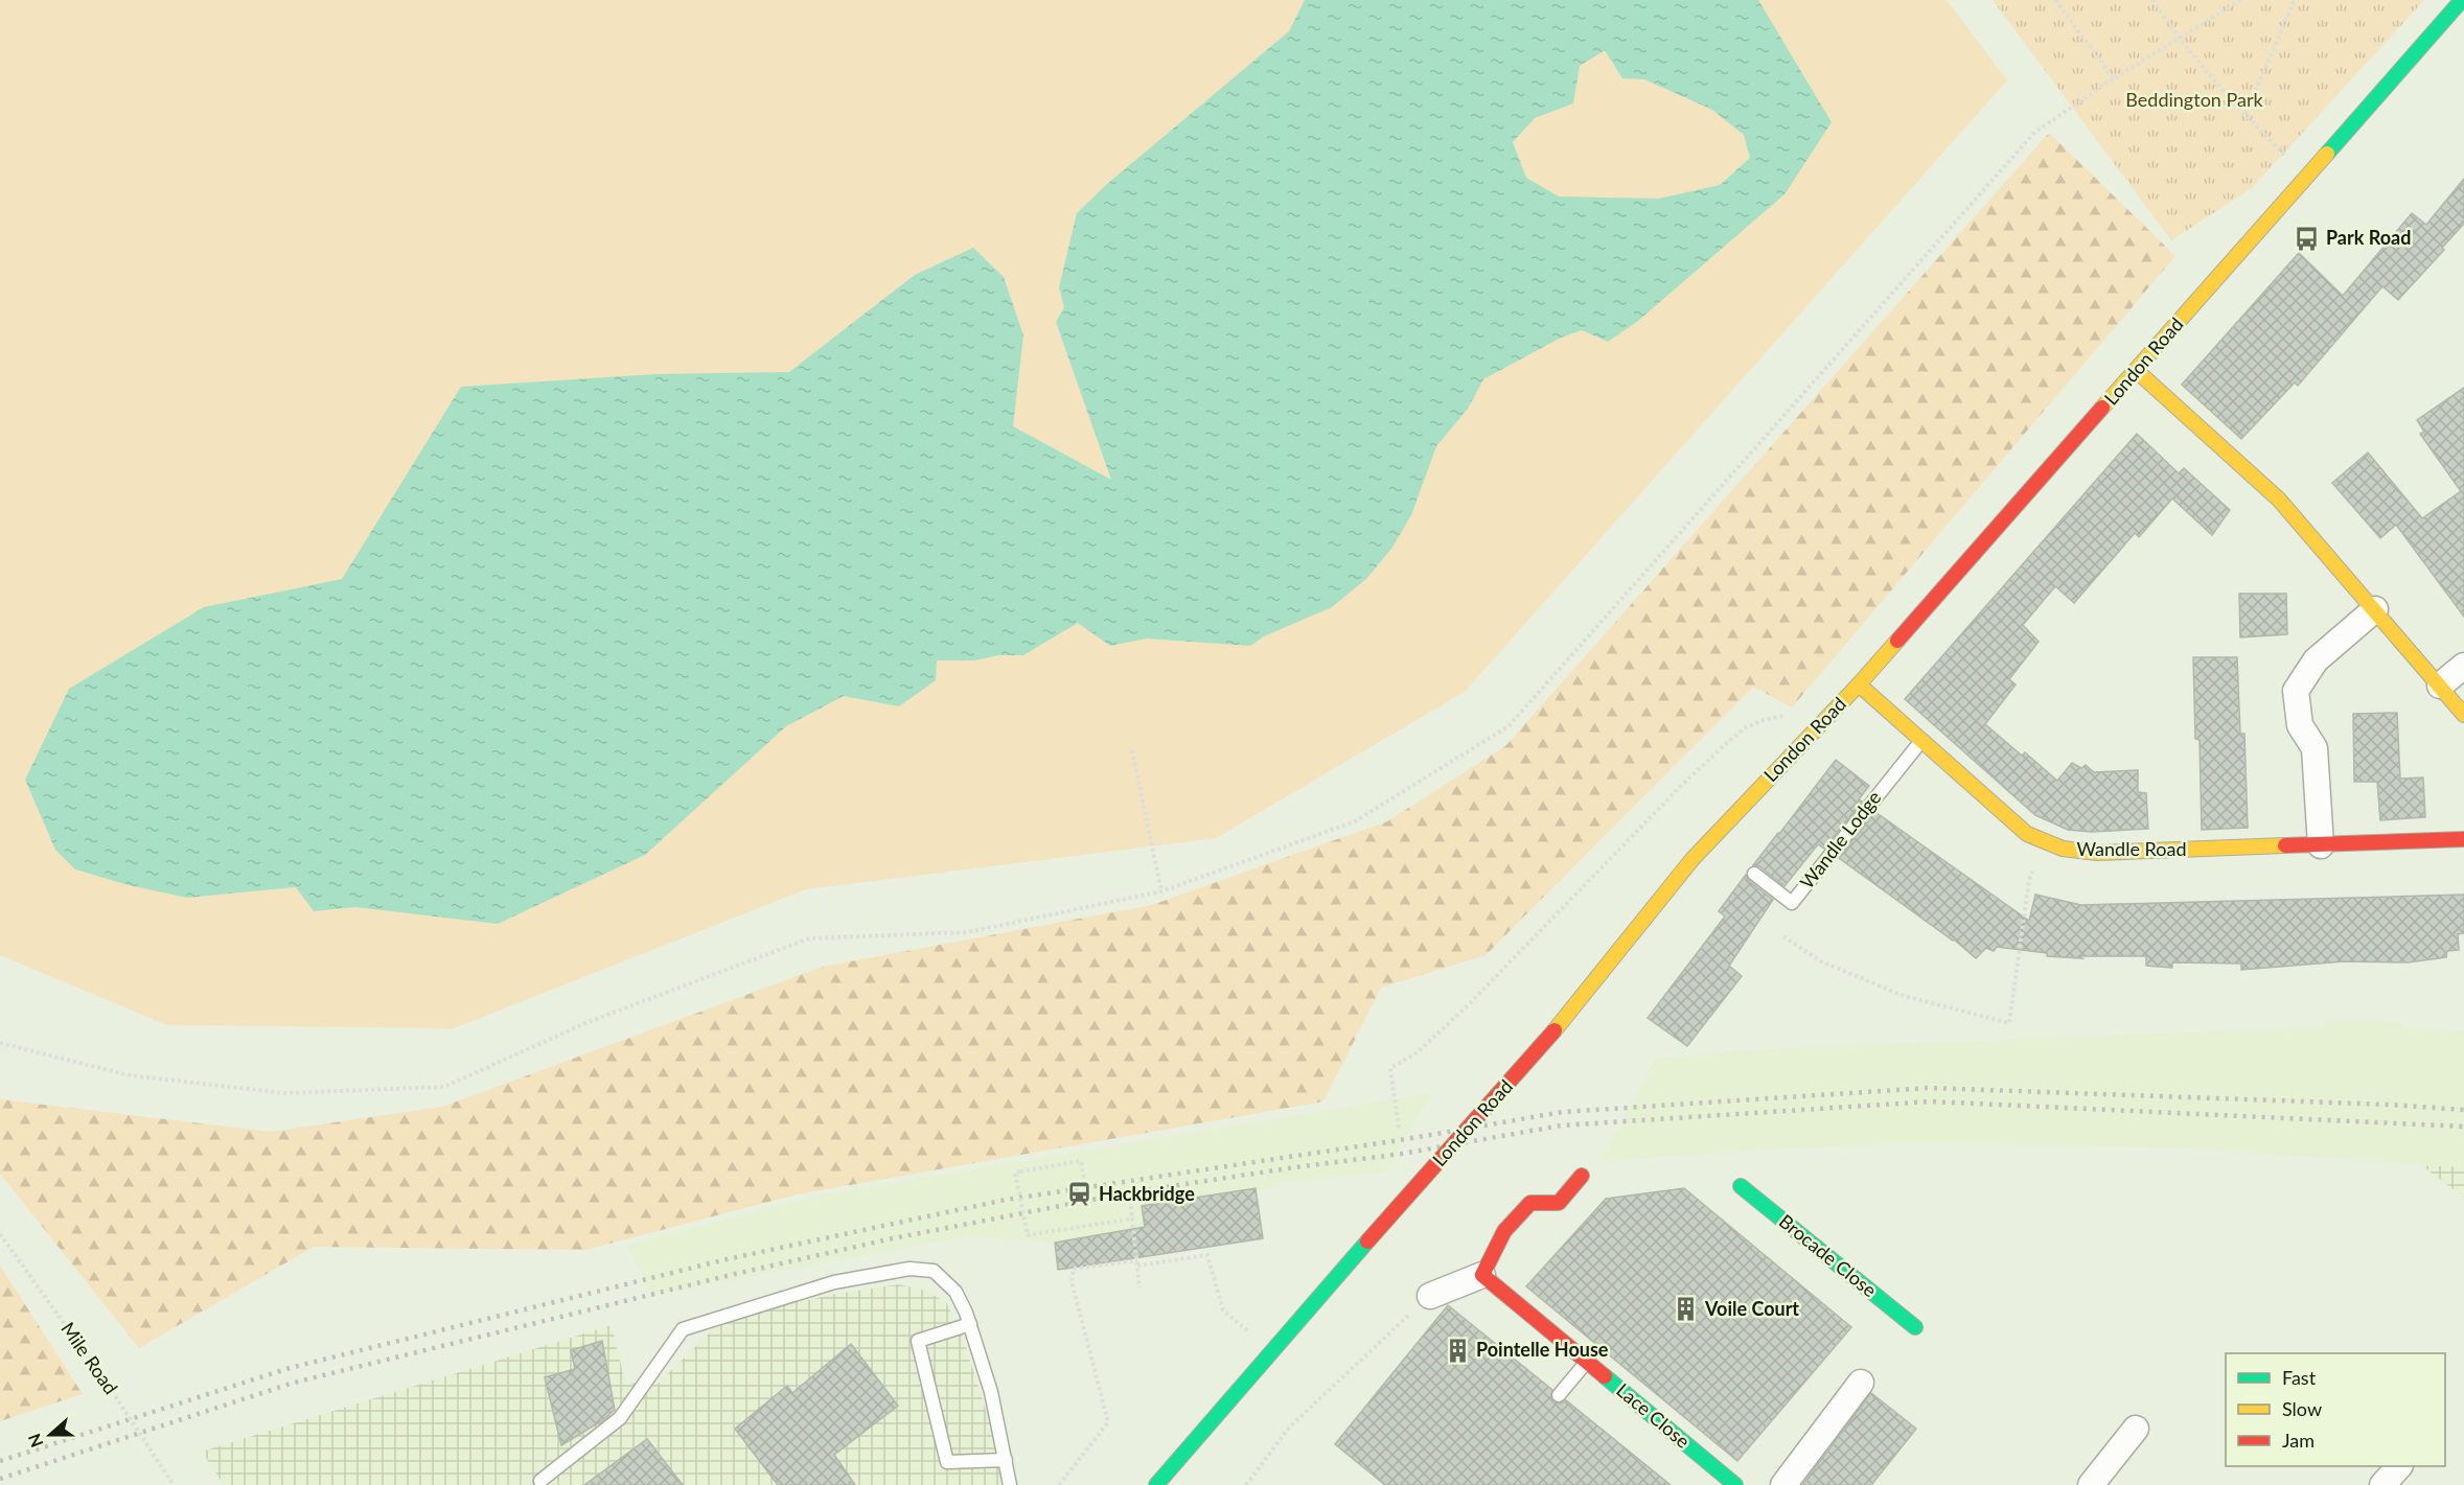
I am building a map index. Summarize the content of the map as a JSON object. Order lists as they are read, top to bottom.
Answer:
{
  "streets": {
    "main road": [
      "London Road",
      "Wandle Road",
      "Brocade Close",
      "Lace Close"
    ],
    "lane": ["Wandle Lodge"],
    "path": ["Mile Road"]
  },
  "crossings": [
    ["London Road", "Wandle Road"],
    ["Wandle Lodge", "Wandle Road"]
  ],
  "parks": ["Beddington Park"],
  "places": {
    "bus stop": ["Park Road"],
    "station": ["Hackbridge"],
    "building": ["Voile Court", "Pointelle House"]
  },
  "legend": ["Fast", "Slow", "Jam"],
  "north": "left"
}
